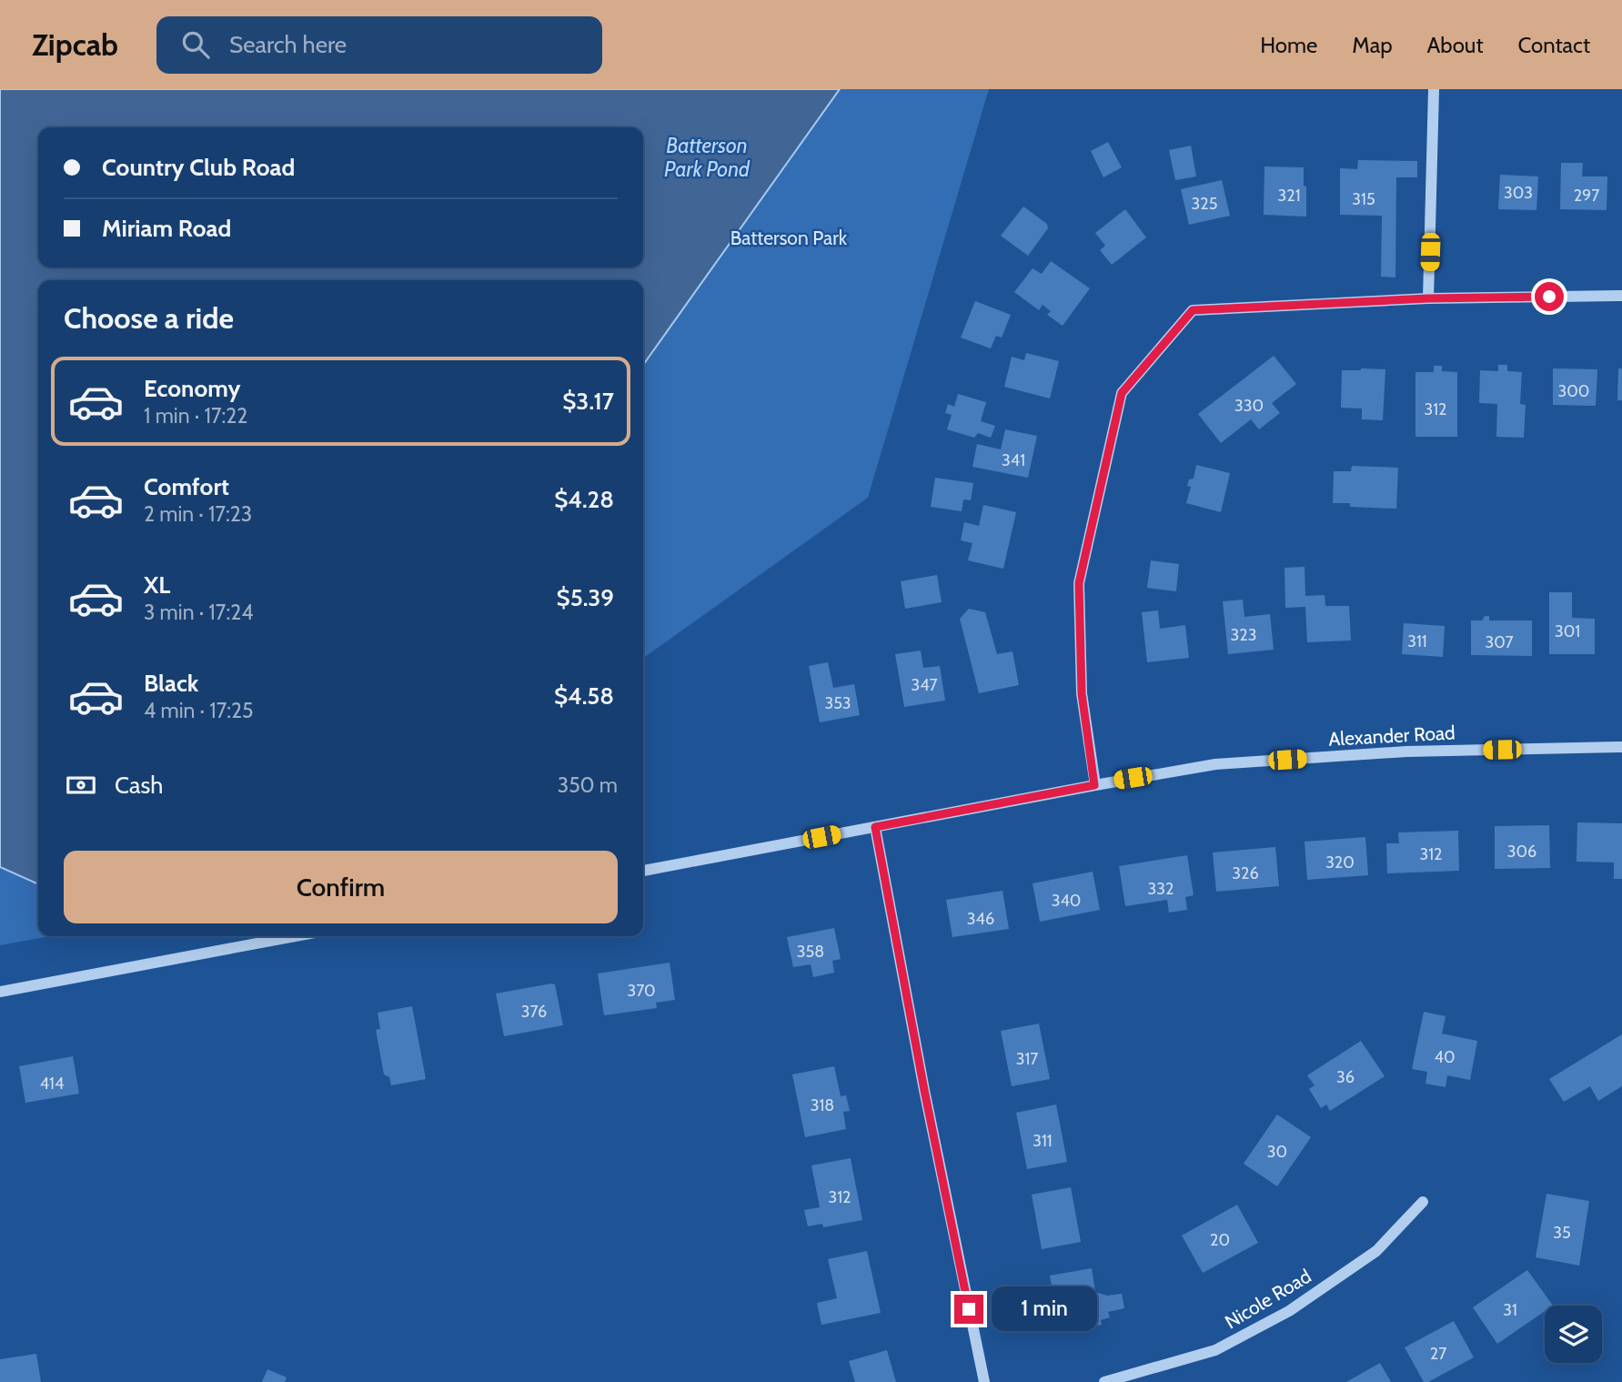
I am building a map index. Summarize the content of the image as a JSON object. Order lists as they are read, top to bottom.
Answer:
{
  "streets": {
    "street": ["Alexander Road", "Nicole Road"]
  },
  "water": ["Batterson Park Pond"],
  "parks": ["Batterson Park"],
  "house_numbers": [
    "303",
    "321",
    "297",
    "315",
    "325",
    "300",
    "330",
    "312",
    "341",
    "301",
    "323",
    "311",
    "307",
    "347",
    "353",
    "306",
    "312",
    "320",
    "326",
    "332",
    "340",
    "346",
    "358",
    "370",
    "376",
    "40",
    "317",
    "36",
    "414",
    "318",
    "311",
    "30",
    "312",
    "35",
    "20",
    "31",
    "27"
  ],
  "page": {
    "header": "Zipcab",
    "search": "Search here",
    "nav": [
      "Home",
      "Map",
      "About",
      "Contact"
    ],
    "banner": ["Country Club Road", "Miriam Road"],
    "heading": "Choose a ride",
    "list": [
      {
        "name": "Economy",
        "note": "1 min · 17:22",
        "value": "$3.17"
      },
      {
        "name": "Comfort",
        "note": "2 min · 17:23",
        "value": "$4.28"
      },
      {
        "name": "XL",
        "note": "3 min · 17:24",
        "value": "$5.39"
      },
      {
        "name": "Black",
        "note": "4 min · 17:25",
        "value": "$4.58"
      }
    ],
    "pay": ["Cash", "350 m"],
    "buttons": "Confirm",
    "bubble": "1 min"
  }
}
